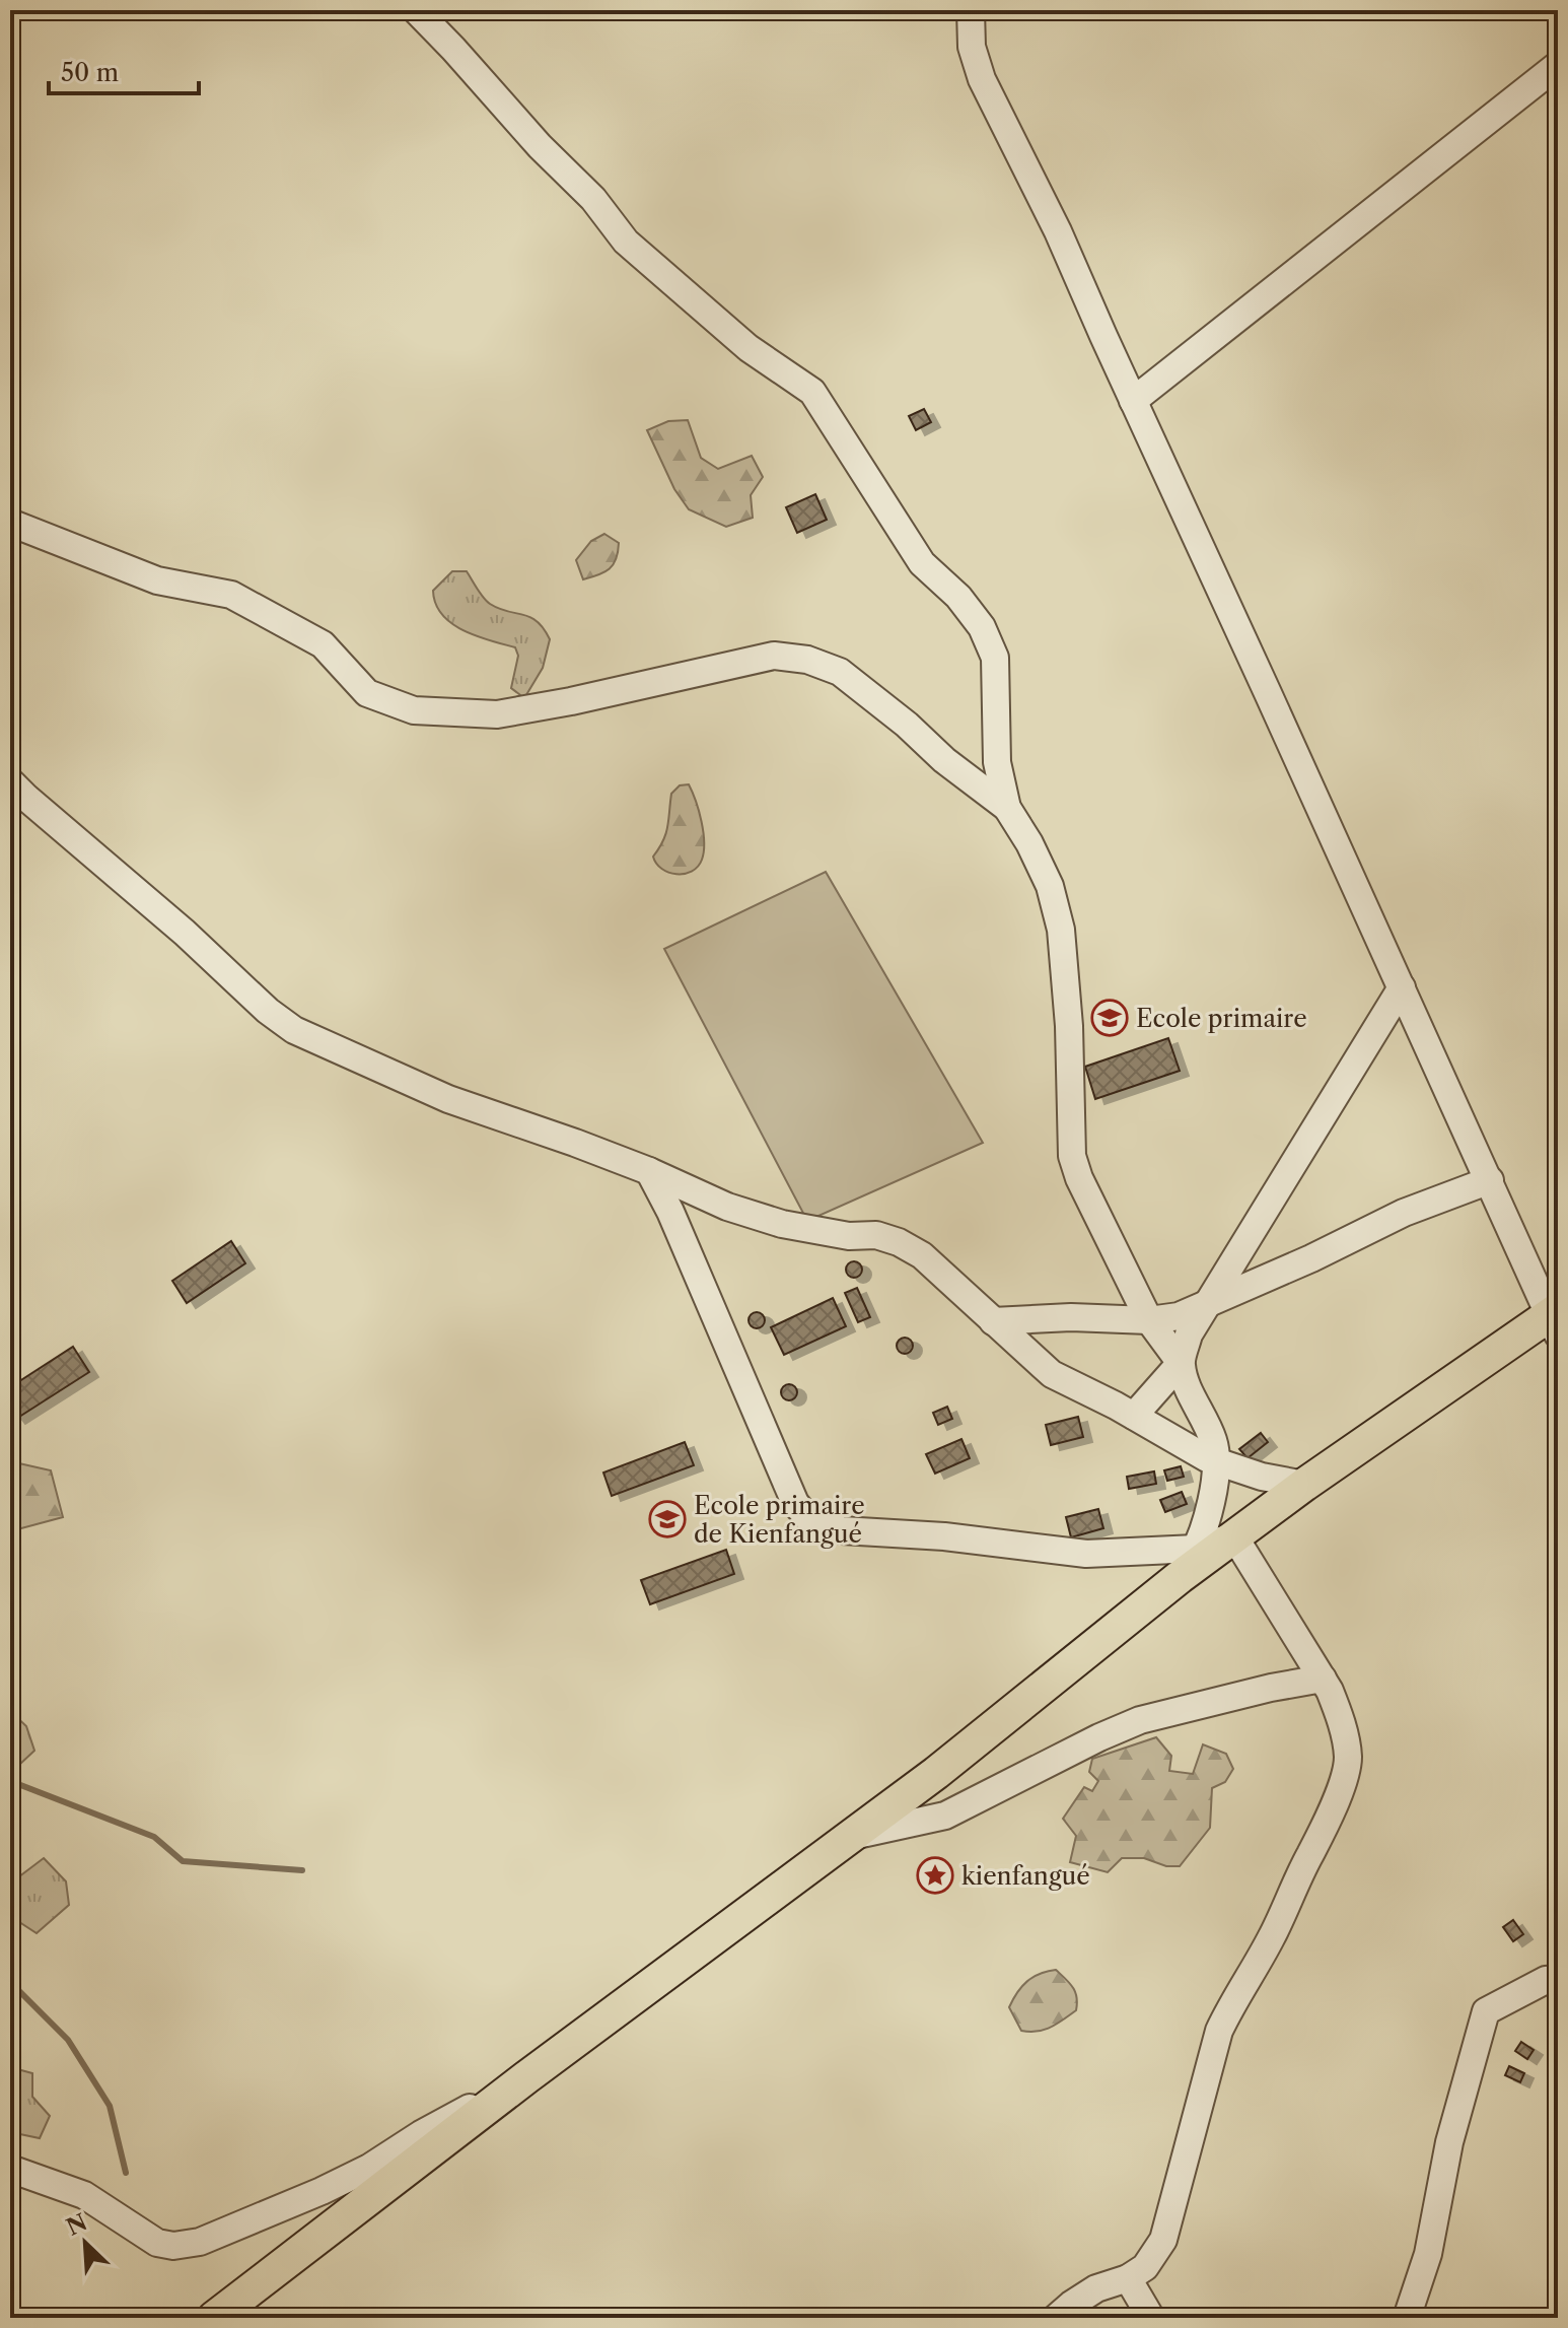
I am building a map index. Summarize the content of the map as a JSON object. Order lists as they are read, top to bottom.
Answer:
{
  "places": {
    "school or university": ["Ecole primaire", "Ecole primaire de Kienfangué"],
    "place": ["kienfangué"]
  },
  "scale_bar": "50 m",
  "north": "top left"
}
